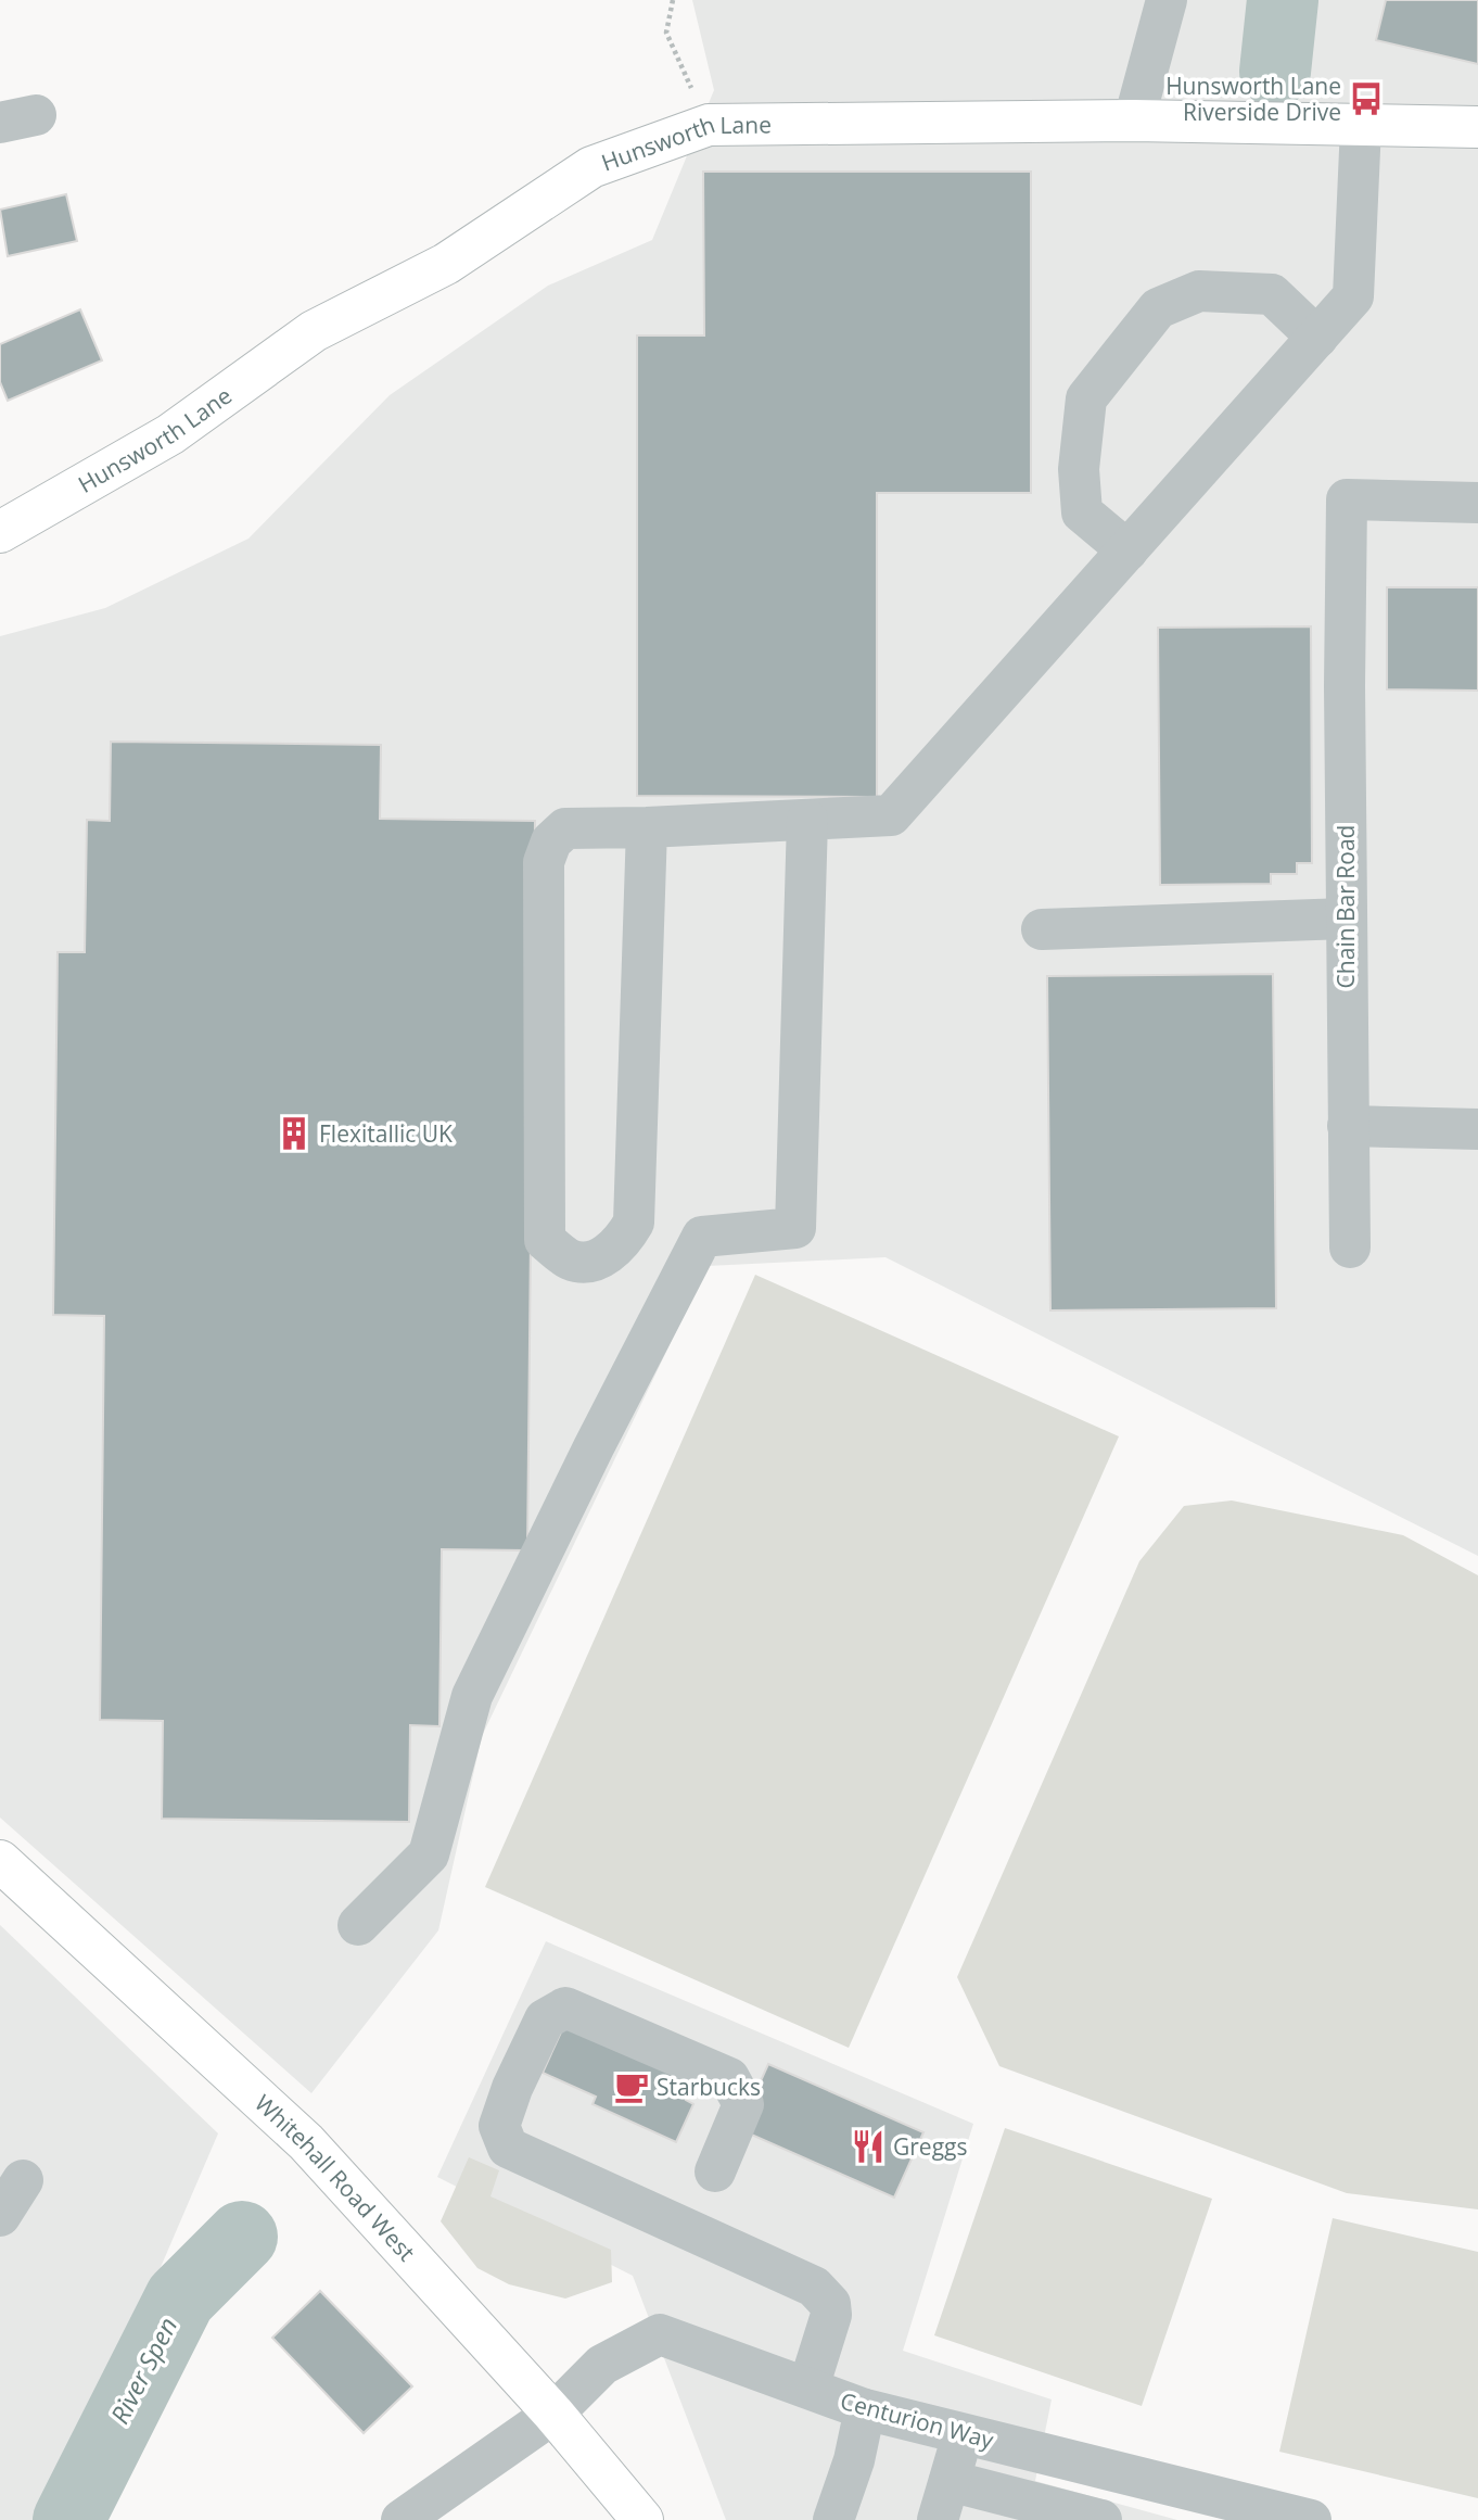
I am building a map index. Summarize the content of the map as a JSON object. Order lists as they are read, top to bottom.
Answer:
{
  "streets": {
    "main road": ["Hunsworth Lane", "Whitehall Road West"],
    "street": ["Chain Bar Road", "Centurion Way"]
  },
  "crossings": [
    ["Whitehall Road West", "Centurion Way"]
  ],
  "water": ["River Spen"],
  "places": {
    "bus stop": ["Hunsworth Lane Riverside Drive"],
    "building": ["Flexitallic UK"],
    "cafe": ["Starbucks"],
    "restaurant": ["Greggs"]
  }
}
